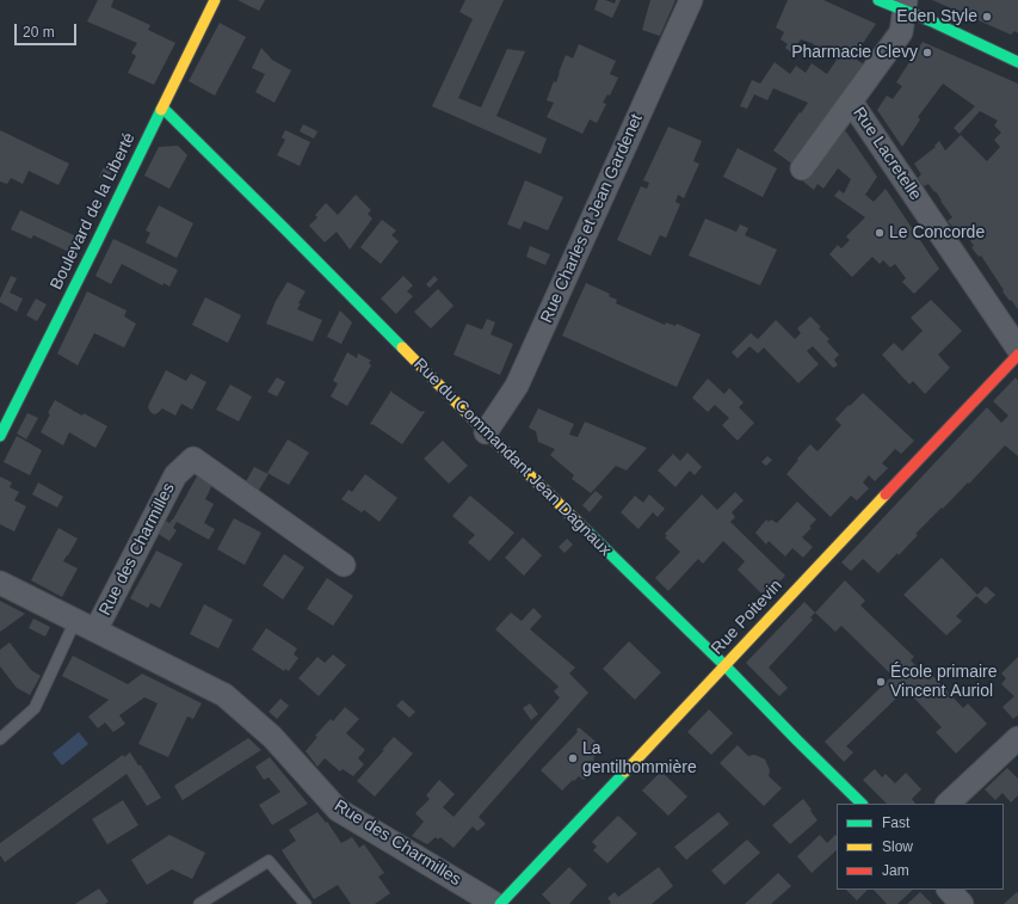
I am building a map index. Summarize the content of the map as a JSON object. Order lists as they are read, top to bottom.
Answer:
{
  "streets": {
    "street": [
      "Rue Lacretelle",
      "Boulevard de la Liberté",
      "Rue Charles et Jean Gardenet",
      "Rue du Commandant Jean Dagnaux",
      "Rue des Charmilles",
      "Rue Poitevin"
    ]
  },
  "crossings": [
    ["Boulevard de la Liberté", "Rue du Commandant Jean Dagnaux"],
    ["Rue Charles et Jean Gardenet", "Rue du Commandant Jean Dagnaux"],
    ["Rue du Commandant Jean Dagnaux", "Rue Poitevin"]
  ],
  "places": [
    "Eden Style",
    "Pharmacie Clevy",
    "Le Concorde",
    "École primaire Vincent Auriol",
    "La gentilhommière"
  ],
  "legend": ["Fast", "Slow", "Jam"],
  "scale_bar": "20 m"
}
